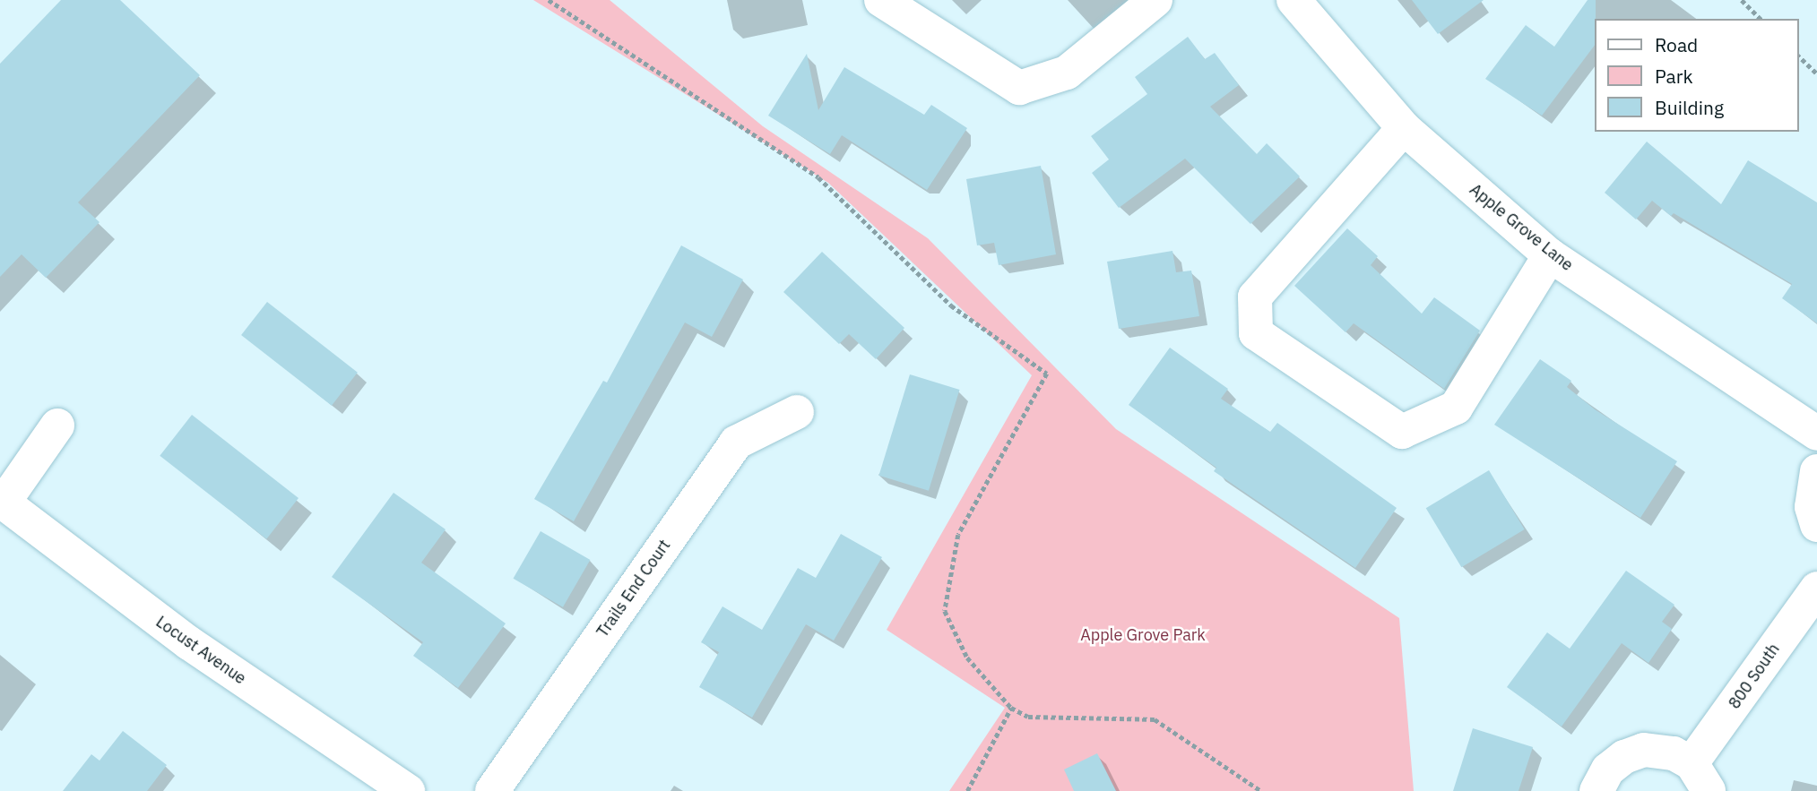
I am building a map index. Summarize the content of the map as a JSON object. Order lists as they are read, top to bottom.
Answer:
{
  "streets": {
    "street": [
      "Apple Grove Lane",
      "Trails End Court",
      "Locust Avenue",
      "800 South"
    ]
  },
  "parks": ["Apple Grove Park"],
  "legend": ["Road", "Park", "Building"]
}
